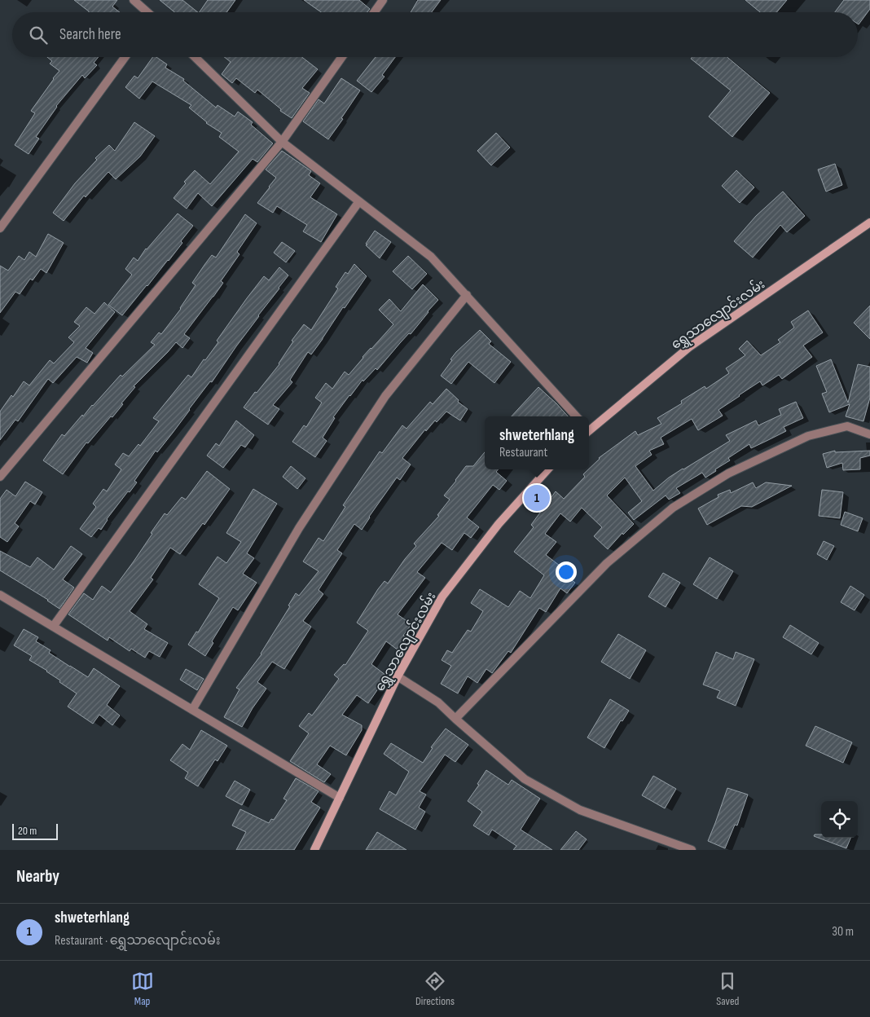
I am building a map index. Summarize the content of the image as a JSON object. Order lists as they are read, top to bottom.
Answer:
{
  "streets": {
    "street": ["ရွှေသာလျောင်းလမ်း"]
  },
  "scale_bar": "20 m",
  "page": {
    "search": "Search here",
    "popup": ["shweterhlang", "Restaurant"],
    "pins": "1",
    "scale": "20 m",
    "heading": "Nearby",
    "list": [
      {
        "mark": "1",
        "name": "shweterhlang",
        "note": "Restaurant · ရွှေသာလျောင်းလမ်း",
        "value": "30 m"
      }
    ],
    "nav": ["Map", "Directions", "Saved"]
  }
}
